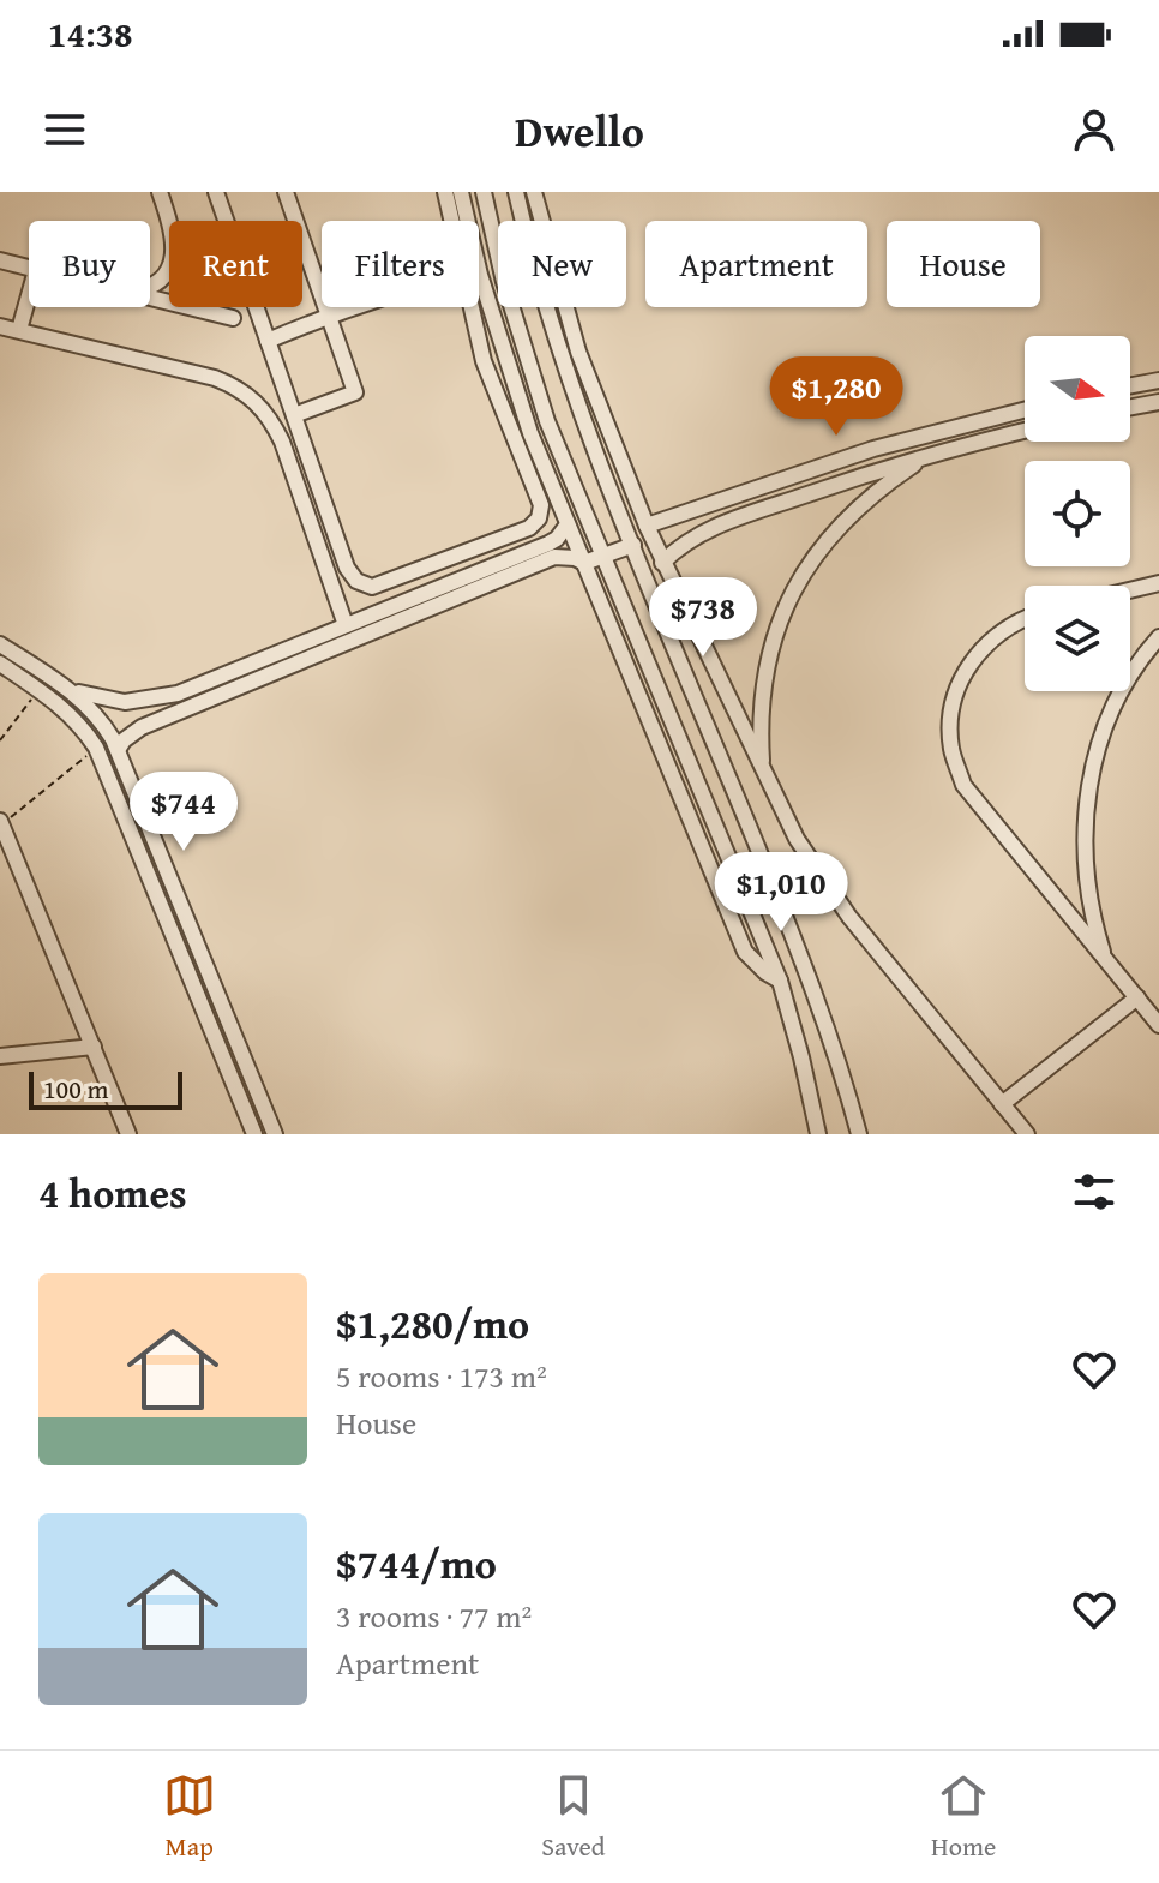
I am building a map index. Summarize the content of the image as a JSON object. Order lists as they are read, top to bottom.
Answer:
{
  "scale_bar": "100 m",
  "north": "right",
  "page": {
    "status": "14:38",
    "header": "Dwello",
    "chip": [
      "Buy",
      "Rent",
      "Filters",
      "New",
      "Apartment",
      "House"
    ],
    "price": [
      "$1,280",
      "$738",
      "$744",
      "$1,010"
    ],
    "scale": "100 m",
    "heading": "4 homes",
    "list": [
      {
        "name": "$1,280/mo",
        "note": "5 rooms · 173 m² · House"
      },
      {
        "name": "$744/mo",
        "note": "3 rooms · 77 m² · Apartment"
      }
    ],
    "tabs": ["Map", "Saved", "Home"]
  }
}
